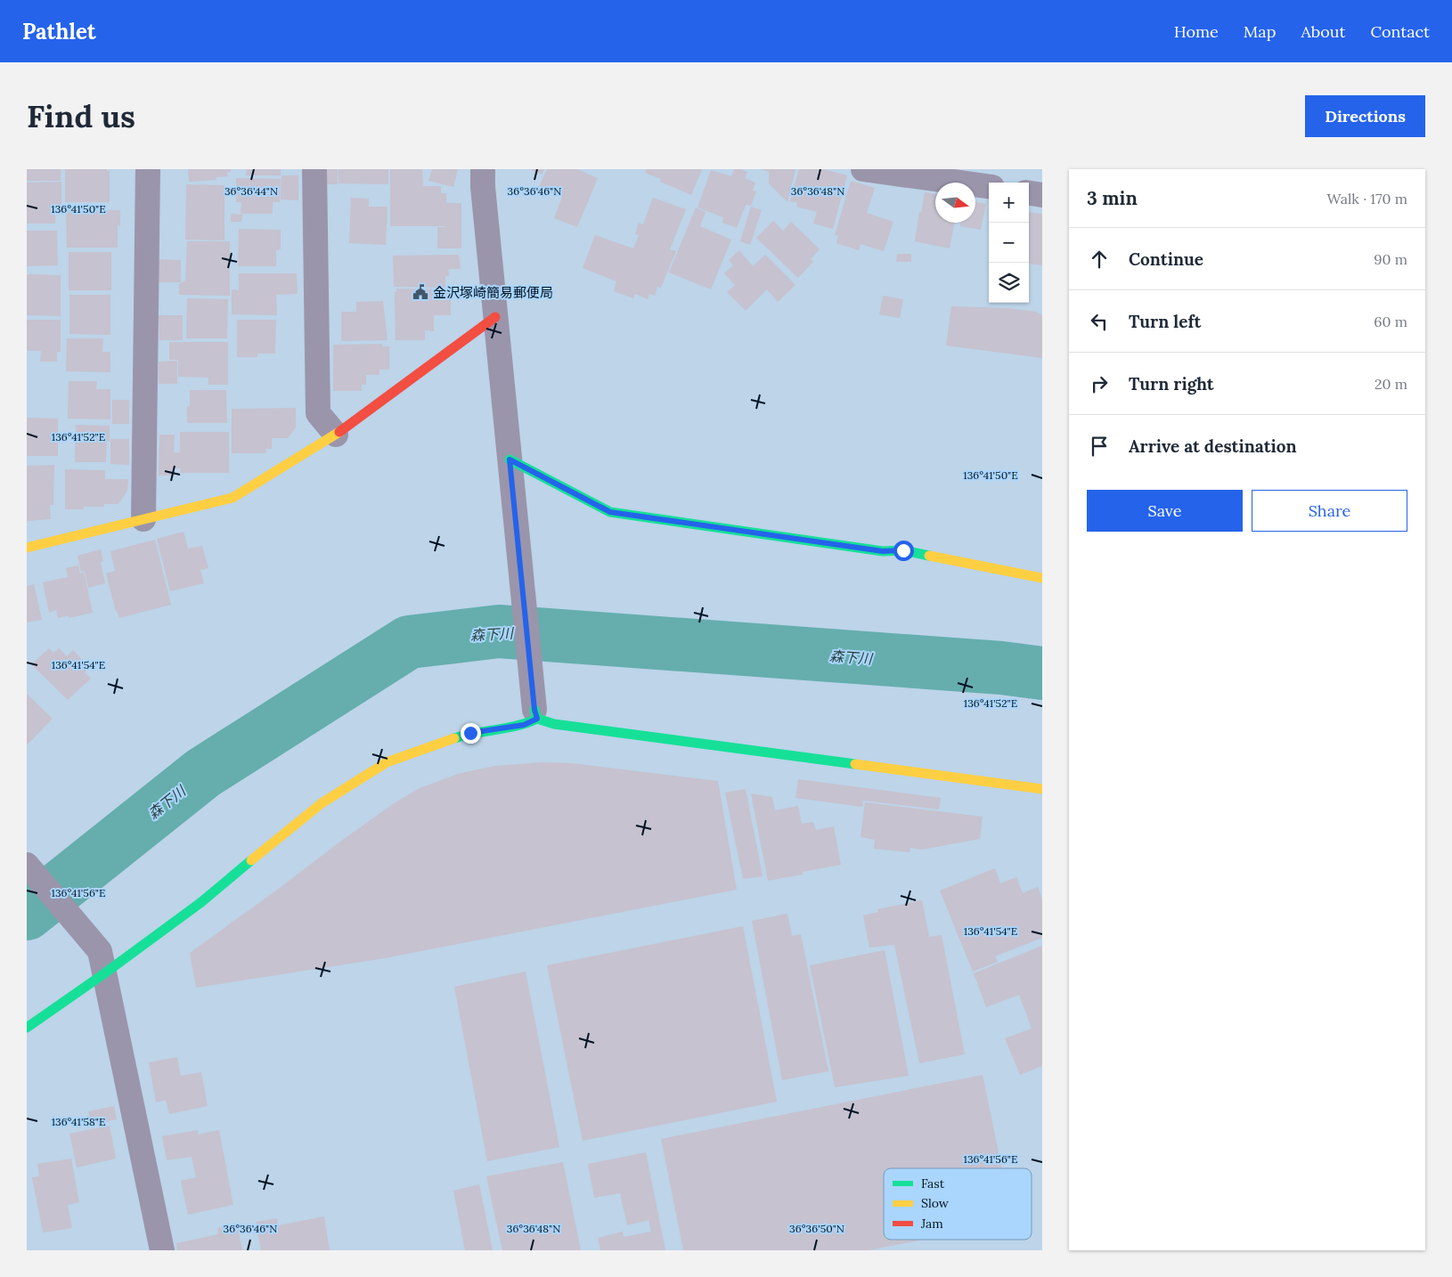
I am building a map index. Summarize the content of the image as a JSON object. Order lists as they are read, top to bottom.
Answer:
{
  "water": ["森下川"],
  "places": {
    "public building": ["金沢塚崎簡易郵便局"]
  },
  "legend": ["Fast", "Slow", "Jam"],
  "north": "right",
  "page": {
    "header": "Pathlet",
    "nav": [
      "Home",
      "Map",
      "About",
      "Contact"
    ],
    "buttons": [
      "Directions",
      ["Save", "Share"]
    ],
    "title": "Find us",
    "heading": ["3 min", "Walk · 170 m"],
    "map_buttons": ["+", "−"],
    "list": [
      ["Continue", "90 m"],
      ["Turn left", "60 m"],
      ["Turn right", "20 m"],
      "Arrive at destination"
    ]
  },
  "coordinates": [
    "36°36'44\"N",
    "36°36'46\"N",
    "36°36'48\"N",
    "136°41'50\"E",
    "136°41'52\"E",
    "136°41'54\"E",
    "136°41'56\"E",
    "136°41'58\"E",
    "36°36'50\"N"
  ]
}
